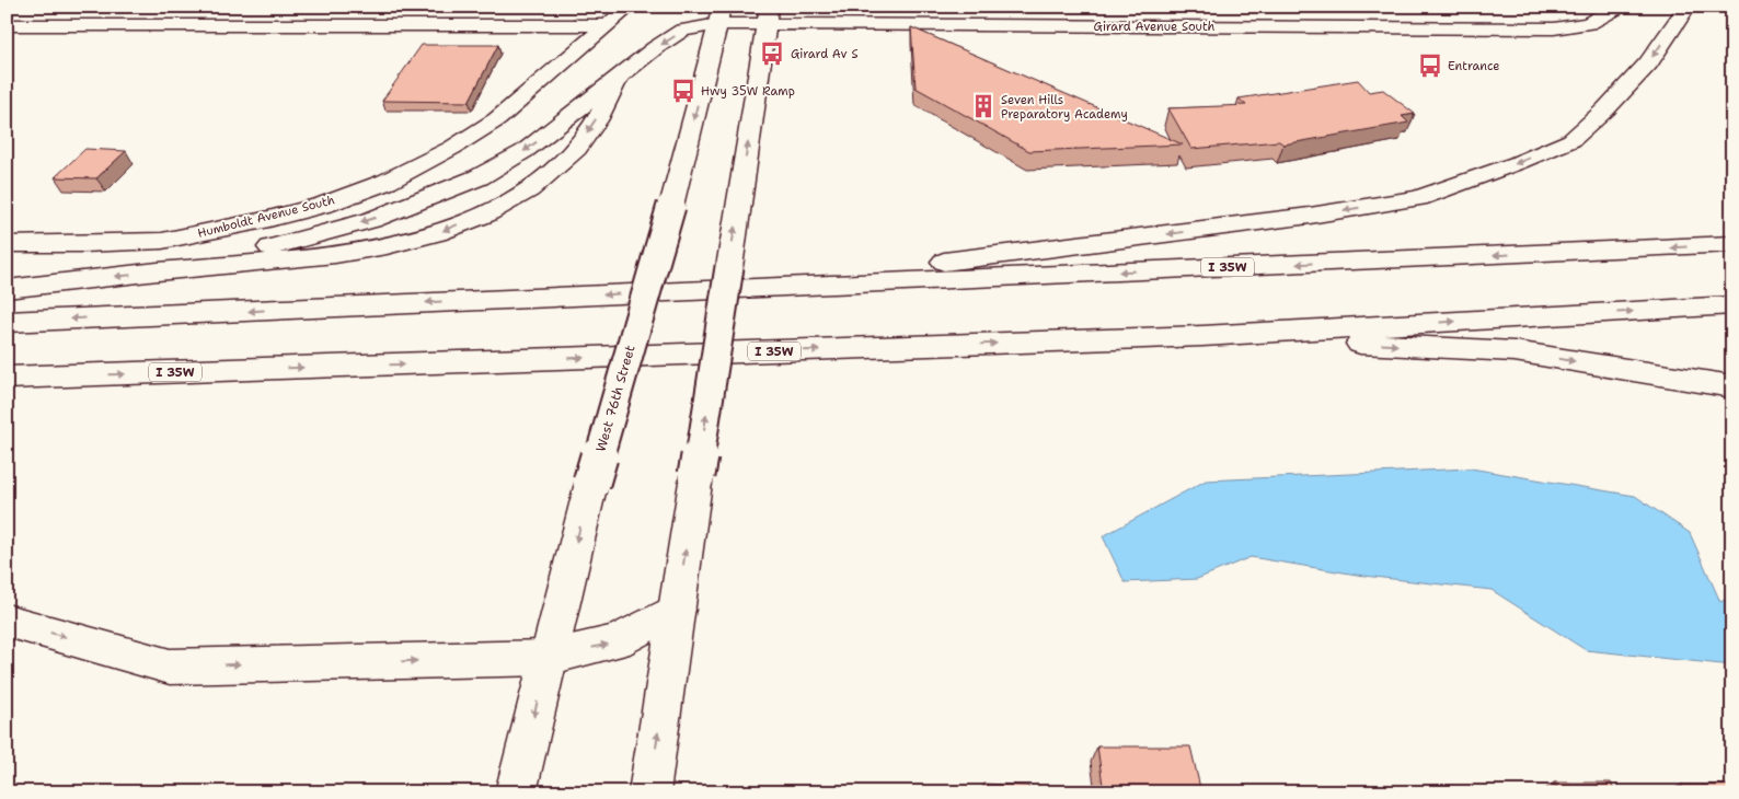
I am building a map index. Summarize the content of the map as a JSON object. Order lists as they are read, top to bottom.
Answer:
{
  "streets": {
    "main road": [
      "Girard Avenue South",
      "Humboldt Avenue South",
      "I 35W",
      "West 76th Street"
    ]
  },
  "crossings": [
    ["Girard Avenue South", "West 76th Street"]
  ],
  "places": {
    "bus stop": ["Girard Av S", "Entrance", "Hwy 35W Ramp"],
    "building": ["Seven Hills Preparatory Academy"]
  }
}
